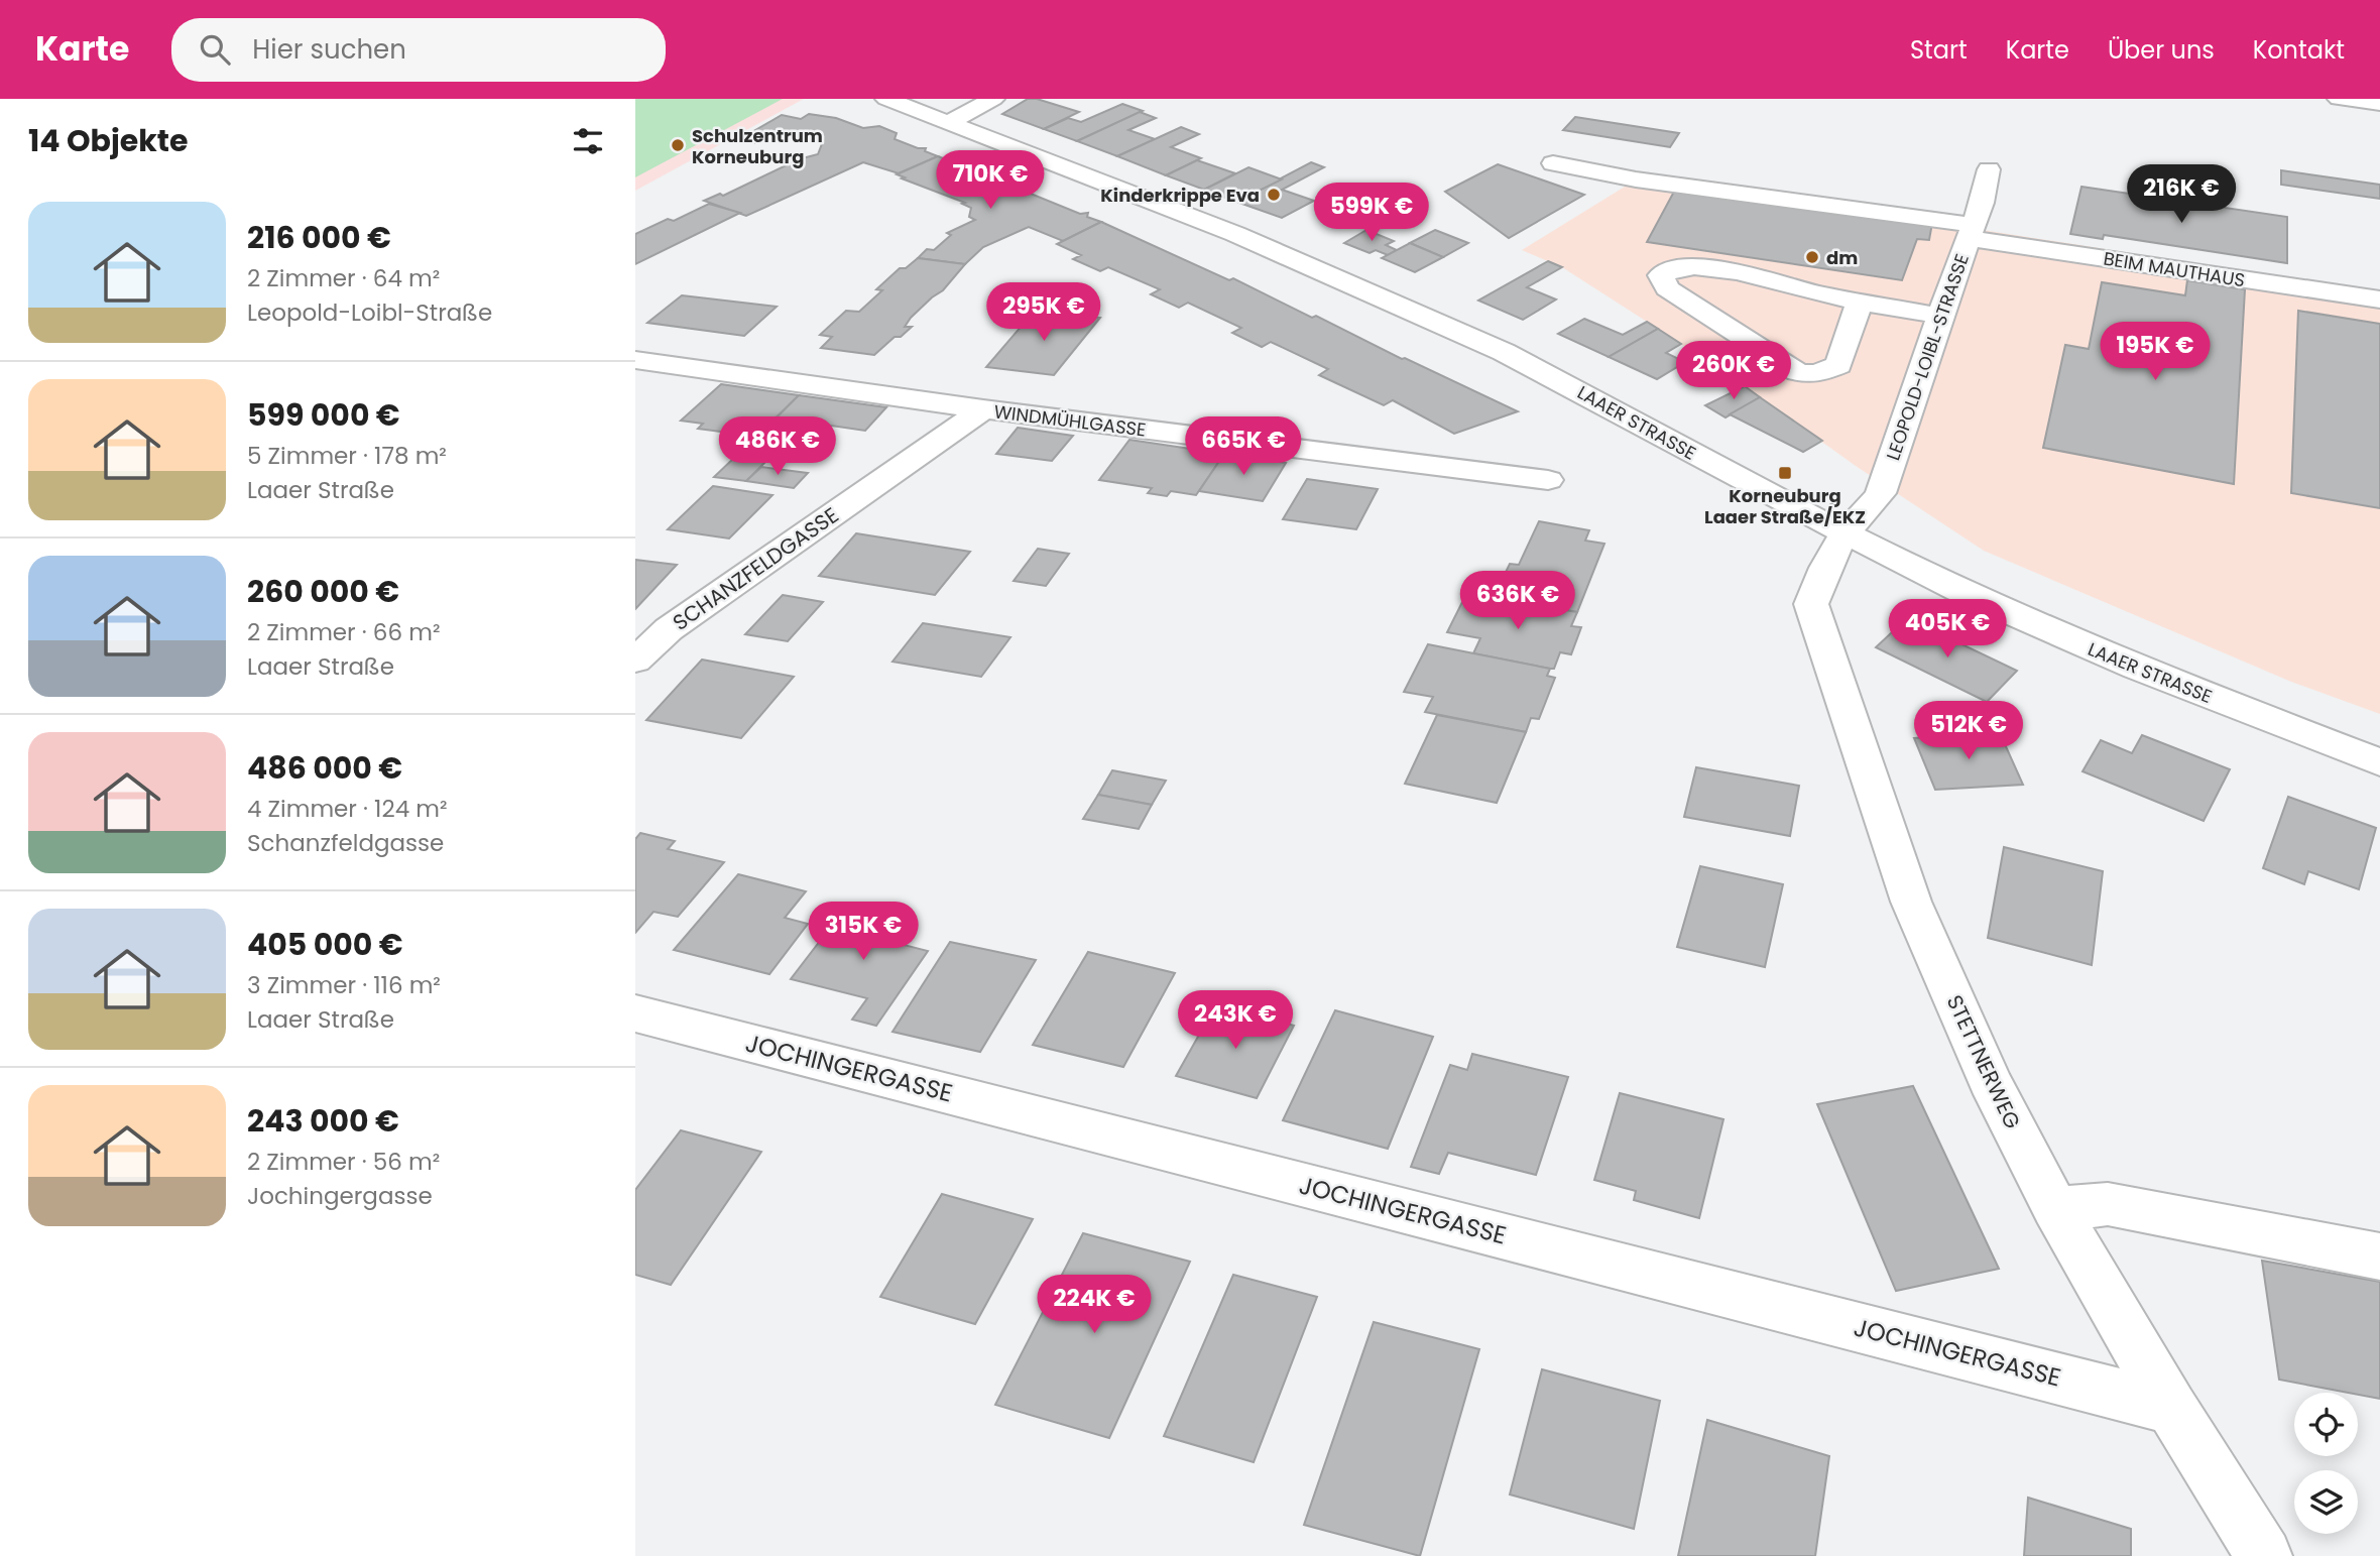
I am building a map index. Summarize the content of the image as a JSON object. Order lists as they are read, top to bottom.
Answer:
{
  "streets": {
    "street": [
      "BEIM MAUTHAUS",
      "LEOPOLD-LOIBL-STRASSE",
      "WINDMÜHLGASSE",
      "LAAER STRASSE",
      "SCHANZFELDGASSE",
      "STETTNERWEG",
      "JOCHINGERGASSE"
    ]
  },
  "crossings": [
    ["BEIM MAUTHAUS", "LEOPOLD-LOIBL-STRASSE"],
    ["LEOPOLD-LOIBL-STRASSE", "LAAER STRASSE"],
    ["LEOPOLD-LOIBL-STRASSE", "STETTNERWEG"],
    ["WINDMÜHLGASSE", "SCHANZFELDGASSE"],
    ["LAAER STRASSE", "STETTNERWEG"],
    ["STETTNERWEG", "JOCHINGERGASSE"]
  ],
  "places": {
    "other": ["Schulzentrum Korneuburg", "Kinderkrippe Eva", "dm"],
    "transit": ["Korneuburg Laaer Straße/EKZ"]
  },
  "page": {
    "header": "Karte",
    "search": "Hier suchen",
    "nav": [
      "Start",
      "Karte",
      "Über uns",
      "Kontakt"
    ],
    "heading": "14 Objekte",
    "price": [
      "710K €",
      "216K €",
      "599K €",
      "295K €",
      "195K €",
      "260K €",
      "486K €",
      "665K €",
      "636K €",
      "405K €",
      "512K €",
      "315K €",
      "243K €",
      "224K €"
    ],
    "list": [
      {
        "name": "216 000 €",
        "note": "2 Zimmer · 64 m² · Leopold-Loibl-Straße"
      },
      {
        "name": "599 000 €",
        "note": "5 Zimmer · 178 m² · Laaer Straße"
      },
      {
        "name": "260 000 €",
        "note": "2 Zimmer · 66 m² · Laaer Straße"
      },
      {
        "name": "486 000 €",
        "note": "4 Zimmer · 124 m² · Schanzfeldgasse"
      },
      {
        "name": "405 000 €",
        "note": "3 Zimmer · 116 m² · Laaer Straße"
      },
      {
        "name": "243 000 €",
        "note": "2 Zimmer · 56 m² · Jochingergasse"
      }
    ]
  }
}
